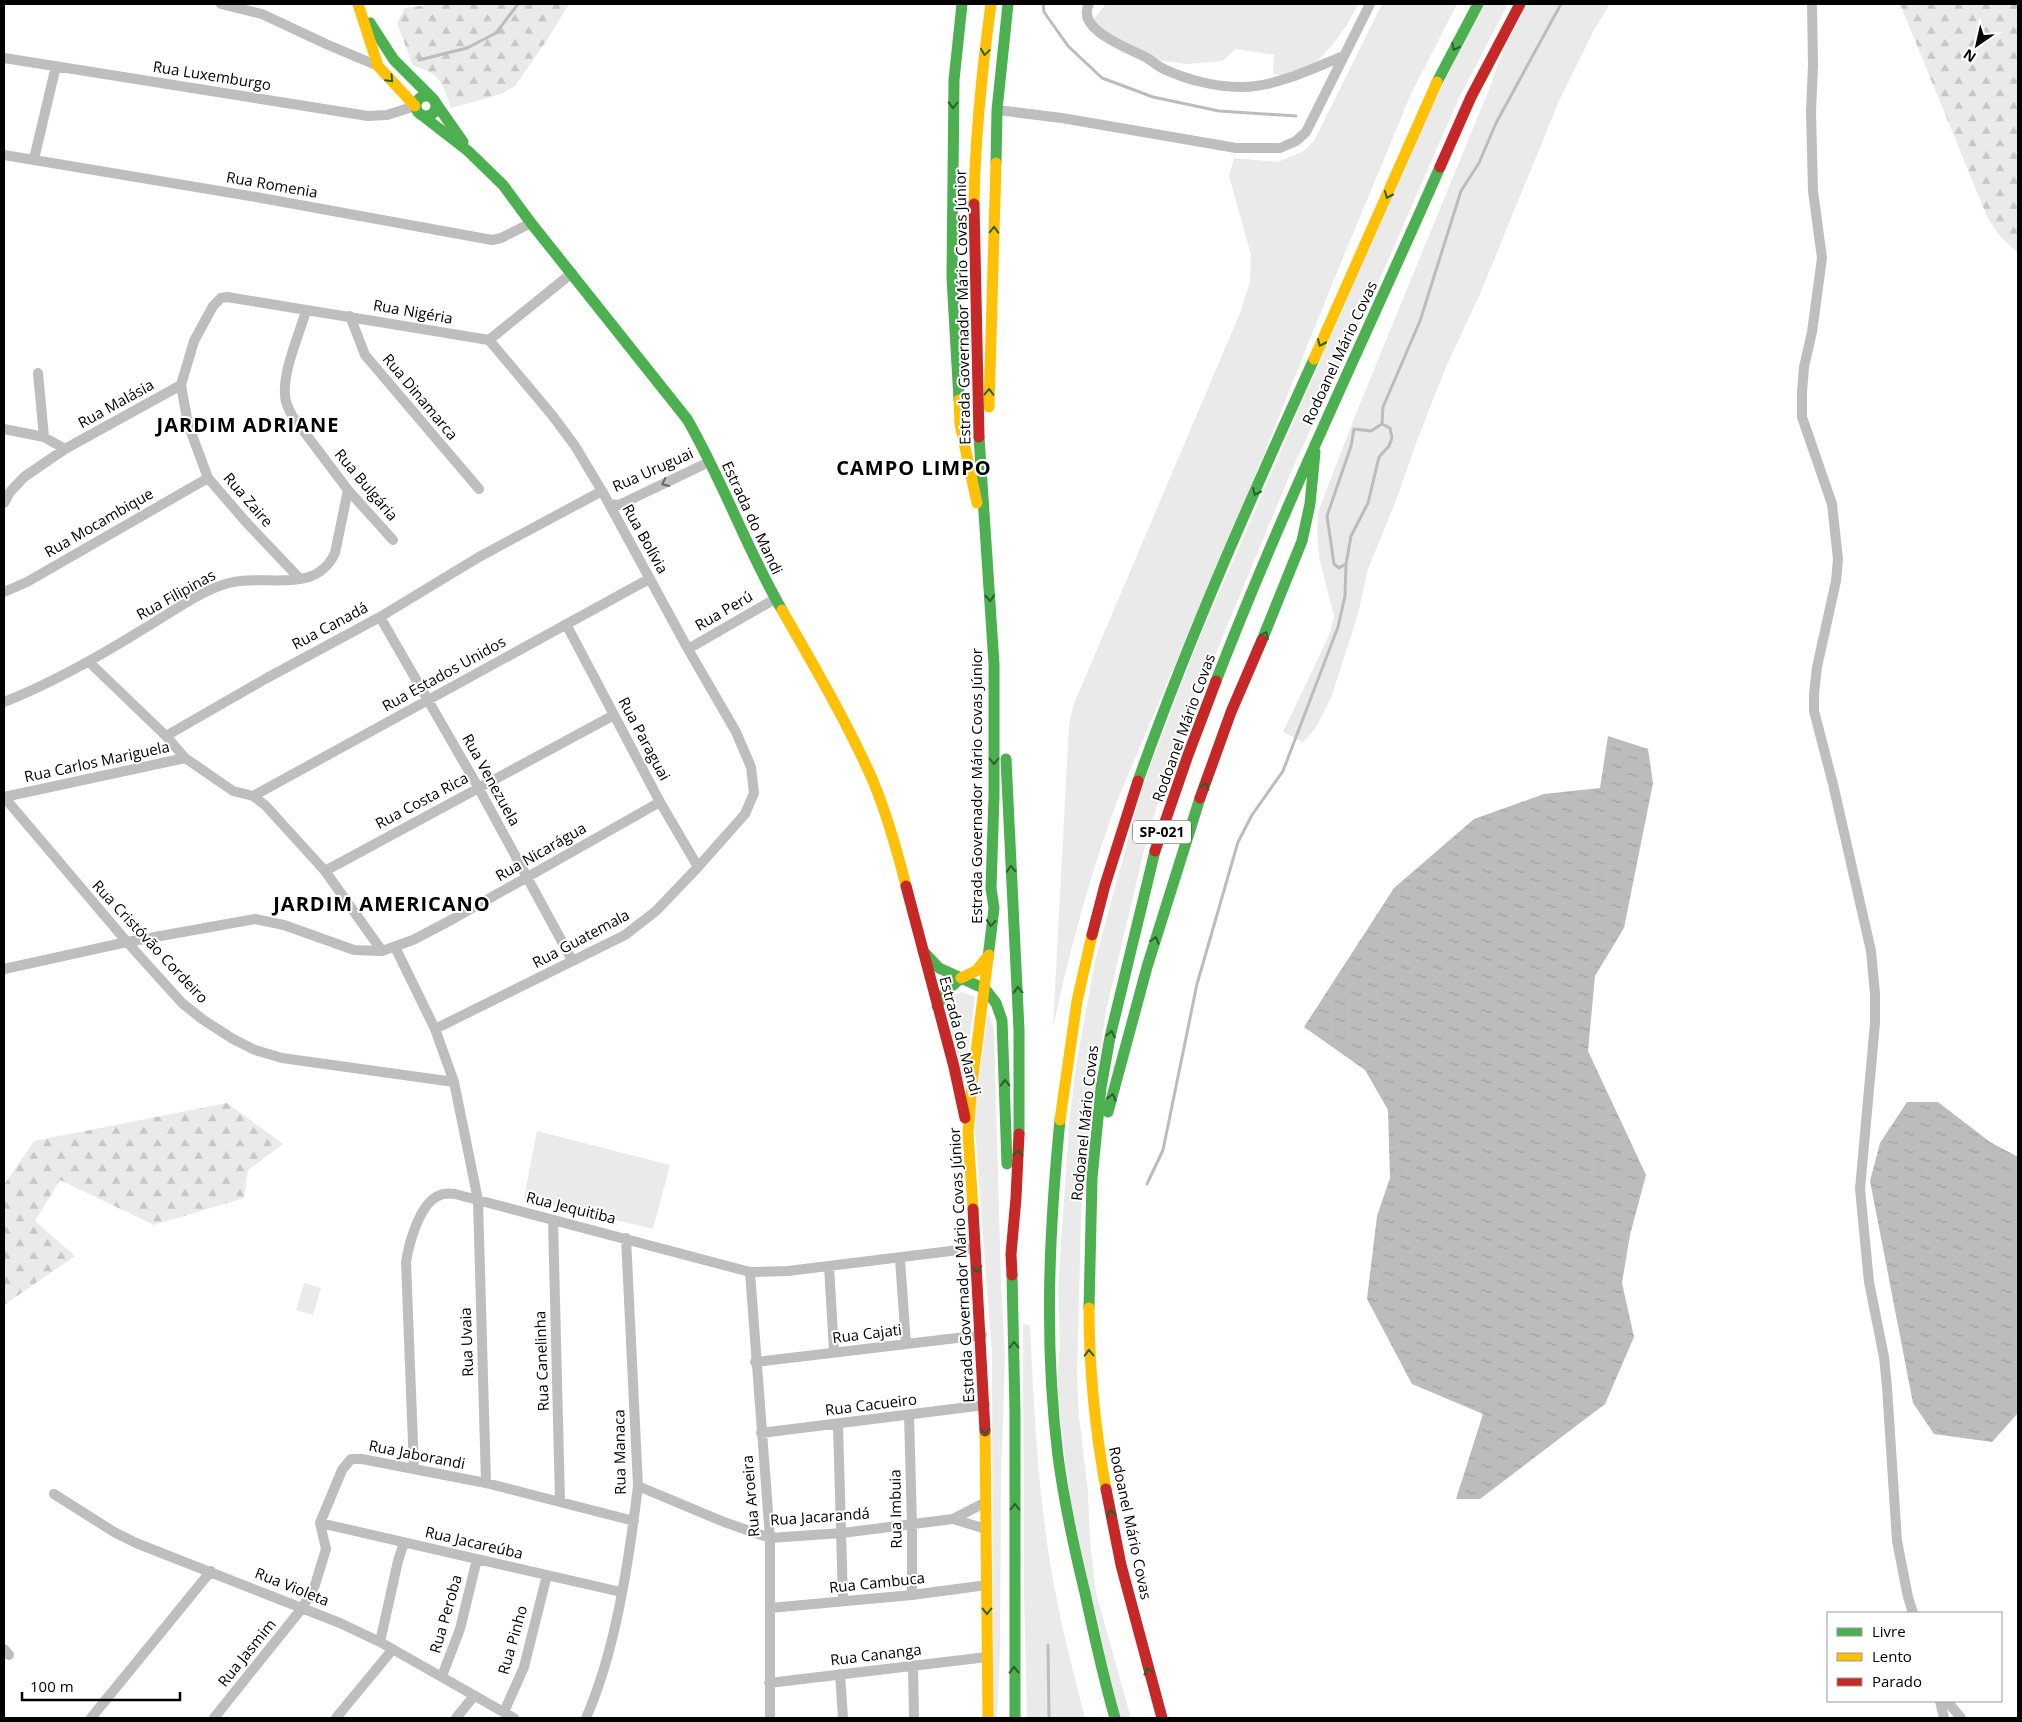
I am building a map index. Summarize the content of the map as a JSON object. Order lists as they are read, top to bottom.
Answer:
{
  "streets": {
    "main road": [
      "Estrada Governador Mário Covas Júnior",
      "Rodoanel Mário Covas",
      "Estrada do Mandi",
      "SP-021"
    ],
    "street": [
      "Rua Luxemburgo",
      "Rua Romenia",
      "Rua Nigéria",
      "Rua Dinamarca",
      "Rua Malásia",
      "Rua Uruguai",
      "Rua Bulgária",
      "Rua Zaire",
      "Rua Mocambique",
      "Rua Bolívia",
      "Rua Filipinas",
      "Rua Perú",
      "Rua Canadá",
      "Rua Estados Unidos",
      "Rua Paraguai",
      "Rua Carlos Mariguela",
      "Rua Venezuela",
      "Rua Costa Rica",
      "Rua Nicarágua",
      "Rua Guatemala",
      "Rua Cristóvão Cordeiro",
      "Rua Jequitiba",
      "Rua Cajati",
      "Rua Uvaia",
      "Rua Canelinha",
      "Rua Cacueiro",
      "Rua Manaca",
      "Rua Jaborandi",
      "Rua Aroeira",
      "Rua Imbuia",
      "Rua Jacarandá",
      "Rua Jacareúba",
      "Rua Cambuca",
      "Rua Violeta",
      "Rua Peroba",
      "Rua Pinho",
      "Rua Jasmim",
      "Rua Cananga"
    ]
  },
  "crossings": [
    ["Rua Luxemburgo", "Estrada do Mandi"],
    ["Rua Romenia", "Estrada do Mandi"],
    ["Estrada Governador Mário Covas Júnior", "Estrada do Mandi"],
    ["Estrada Governador Mário Covas Júnior", "Rua Jequitiba"],
    ["Estrada Governador Mário Covas Júnior", "Rua Cajati"],
    ["Estrada Governador Mário Covas Júnior", "Rua Cacueiro"],
    ["Estrada Governador Mário Covas Júnior", "Rua Jacarandá"],
    ["Estrada Governador Mário Covas Júnior", "Rua Cambuca"],
    ["Estrada Governador Mário Covas Júnior", "Rua Cananga"],
    ["Rua Nigéria", "Rua Dinamarca"],
    ["Rua Nigéria", "Rua Bulgária"],
    ["Rua Nigéria", "Rua Zaire"],
    ["Rua Nigéria", "Rua Bolívia"],
    ["Rua Malásia", "Rua Zaire"],
    ["Rua Uruguai", "Estrada do Mandi"],
    ["Rua Uruguai", "Rua Bolívia"],
    ["Rua Bulgária", "Rua Filipinas"],
    ["Rua Zaire", "Rua Mocambique"],
    ["Rua Zaire", "Rua Filipinas"],
    ["Estrada do Mandi", "Rua Perú"],
    ["Rua Bolívia", "Rua Perú"],
    ["Rua Bolívia", "Rua Canadá"],
    ["Rua Bolívia", "Rua Estados Unidos"],
    ["Rua Bolívia", "Rua Guatemala"],
    ["Rua Canadá", "Rua Venezuela"],
    ["Rua Estados Unidos", "Rua Paraguai"],
    ["Rua Estados Unidos", "Rua Carlos Mariguela"],
    ["Rua Estados Unidos", "Rua Venezuela"],
    ["Rua Paraguai", "Rua Costa Rica"],
    ["Rua Paraguai", "Rua Nicarágua"],
    ["Rua Paraguai", "Rua Guatemala"],
    ["Rua Carlos Mariguela", "Rua Costa Rica"],
    ["Rua Carlos Mariguela", "Rua Nicarágua"],
    ["Rua Carlos Mariguela", "Rua Cristóvão Cordeiro"],
    ["Rua Venezuela", "Rua Costa Rica"],
    ["Rua Venezuela", "Rua Nicarágua"],
    ["Rua Venezuela", "Rua Guatemala"],
    ["Rua Nicarágua", "Rua Cristóvão Cordeiro"],
    ["Rua Nicarágua", "Rua Uvaia"],
    ["Rua Guatemala", "Rua Uvaia"],
    ["Rua Cristóvão Cordeiro", "Rua Uvaia"],
    ["Rua Jequitiba", "Rua Uvaia"],
    ["Rua Jequitiba", "Rua Canelinha"],
    ["Rua Jequitiba", "Rua Manaca"],
    ["Rua Jequitiba", "Rua Jaborandi"],
    ["Rua Jequitiba", "Rua Aroeira"],
    ["Rua Cajati", "Rua Aroeira"],
    ["Rua Uvaia", "Rua Jaborandi"],
    ["Rua Canelinha", "Rua Jaborandi"],
    ["Rua Cacueiro", "Rua Aroeira"],
    ["Rua Cacueiro", "Rua Imbuia"],
    ["Rua Manaca", "Rua Jaborandi"],
    ["Rua Manaca", "Rua Jacarandá"],
    ["Rua Manaca", "Rua Jacareúba"],
    ["Rua Jaborandi", "Rua Jacareúba"],
    ["Rua Aroeira", "Rua Jacarandá"],
    ["Rua Aroeira", "Rua Cambuca"],
    ["Rua Aroeira", "Rua Cananga"],
    ["Rua Imbuia", "Rua Jacarandá"],
    ["Rua Imbuia", "Rua Cambuca"],
    ["Rua Jacareúba", "Rua Peroba"],
    ["Rua Jacareúba", "Rua Pinho"],
    ["Rua Violeta", "Rua Peroba"],
    ["Rua Violeta", "Rua Pinho"],
    ["Rua Violeta", "Rua Jasmim"]
  ],
  "one_way": ["Rua Uruguai"],
  "districts": ["JARDIM ADRIANE", "CAMPO LIMPO", "JARDIM AMERICANO"],
  "legend": ["Livre", "Lento", "Parado"],
  "scale_bar": "100 m",
  "north": "bottom left"
}
